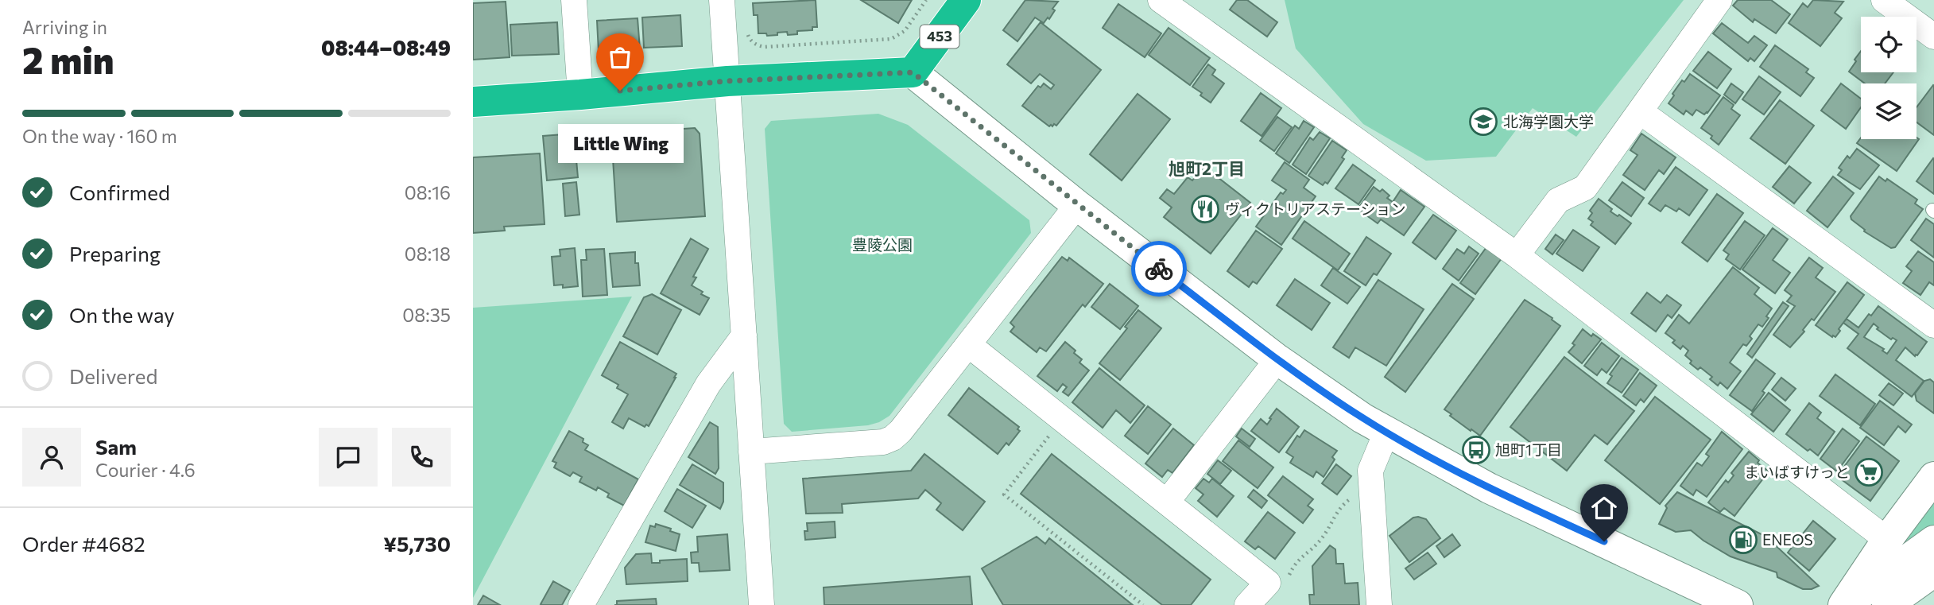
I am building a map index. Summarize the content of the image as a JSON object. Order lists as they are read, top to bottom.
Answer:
{
  "streets": {
    "highway": ["453"]
  },
  "districts": ["旭町2丁目"],
  "parks": ["豊陵公園"],
  "places": {
    "other": ["Little Wing"],
    "school or university": ["北海学園大学"],
    "restaurant": ["ヴィクトリアステーション"],
    "bus stop": ["旭町1丁目"],
    "supermarket": ["まいばすけっと"],
    "fuel station": ["ENEOS"]
  },
  "page": {
    "heading": ["2 min", "Arriving in", "08:44–08:49"],
    "panel": [
      "Sam",
      "Courier · 4.6",
      "Order #4682",
      "¥5,730"
    ],
    "bar": "On the way · 160 m",
    "bubble": "Little Wing",
    "list": [
      ["Confirmed", "08:16"],
      ["Preparing", "08:18"],
      ["On the way", "08:35"],
      "Delivered"
    ]
  }
}
